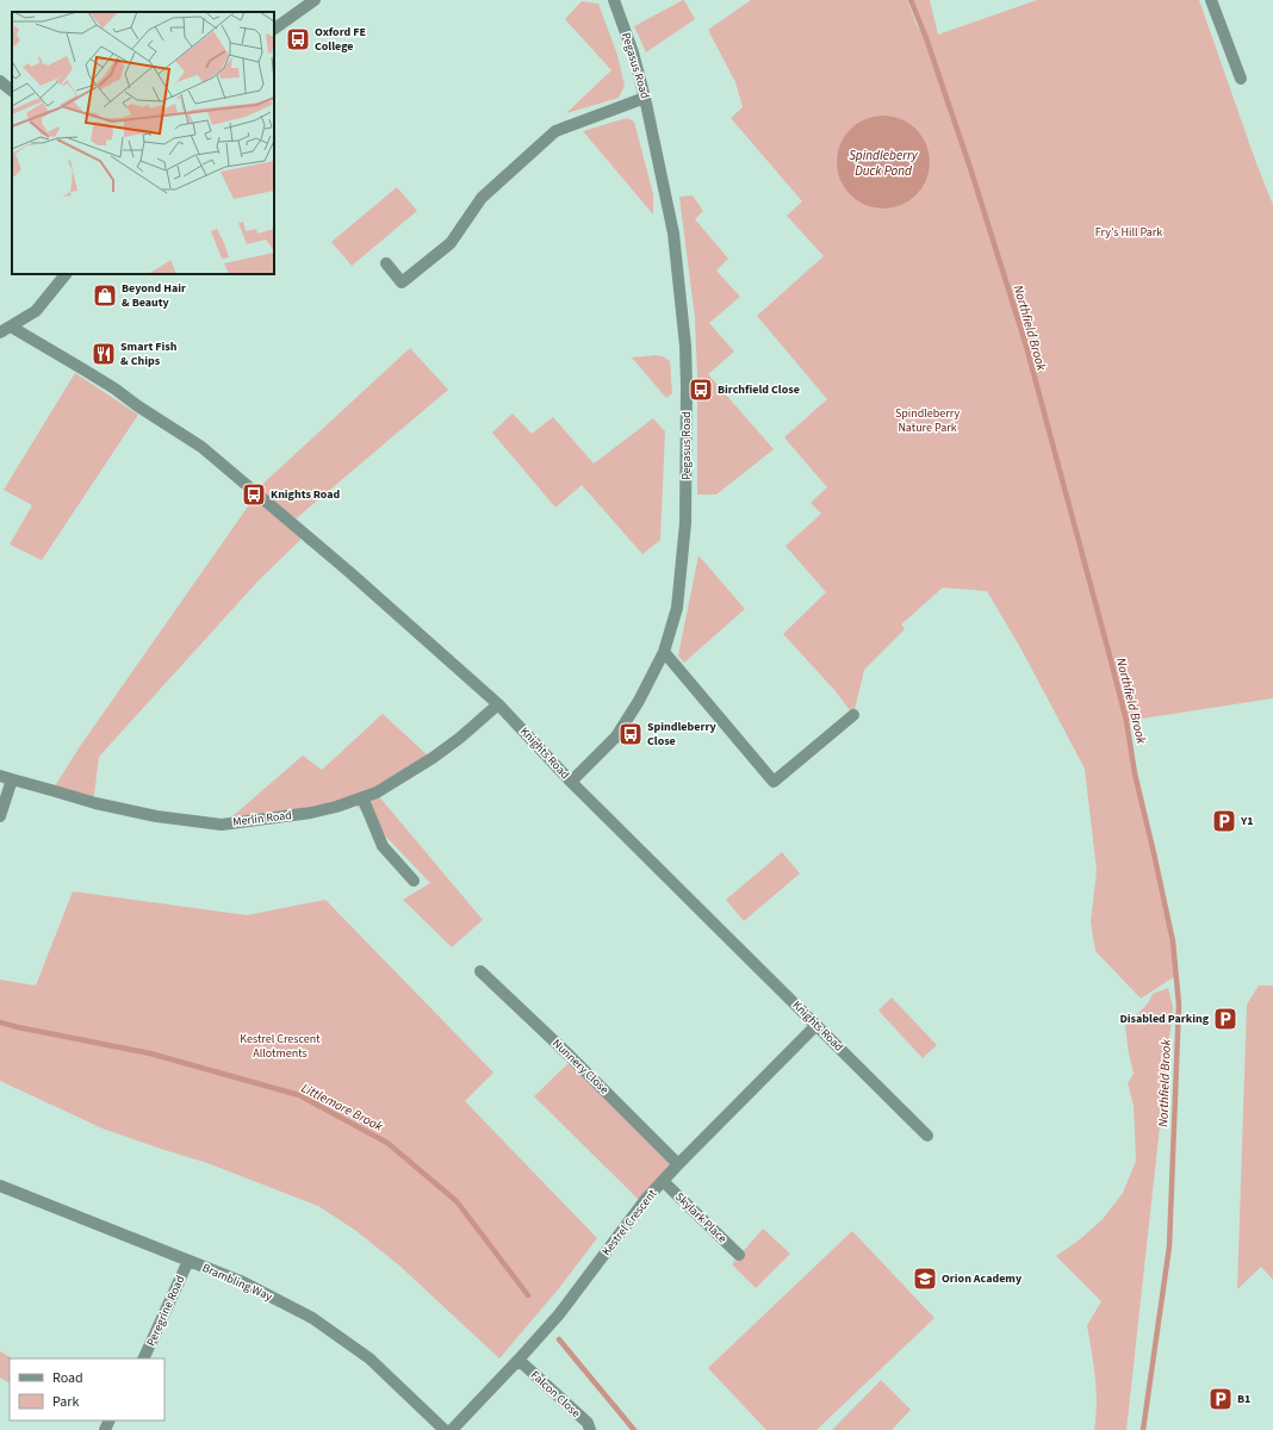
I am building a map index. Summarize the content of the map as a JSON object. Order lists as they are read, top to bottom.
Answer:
{
  "streets": {
    "street": [
      "Pegasus Road",
      "Knights Road",
      "Merlin Road",
      "Nunnery Close",
      "Skylark Place",
      "Kestrel Crescent",
      "Brambling Way",
      "Peregrine Road",
      "Falcon Close"
    ]
  },
  "crossings": [
    ["Pegasus Road", "Knights Road"],
    ["Knights Road", "Merlin Road"],
    ["Knights Road", "Kestrel Crescent"],
    ["Nunnery Close", "Kestrel Crescent"],
    ["Skylark Place", "Kestrel Crescent"],
    ["Kestrel Crescent", "Falcon Close"],
    ["Brambling Way", "Peregrine Road"]
  ],
  "water": ["Spindleberry Duck Pond", "Northfield Brook", "Littlemore Brook"],
  "parks": ["Fry's Hill Park", "Spindleberry Nature Park", "Kestrel Crescent Allotments"],
  "places": {
    "bus stop": [
      "Oxford FE College",
      "Birchfield Close",
      "Knights Road",
      "Spindleberry Close"
    ],
    "shop": ["Beyond Hair & Beauty"],
    "restaurant": ["Smart Fish & Chips"],
    "parking": ["Y1", "Disabled Parking", "B1"],
    "school or university": ["Orion Academy"]
  },
  "legend": ["Road", "Park"]
}
